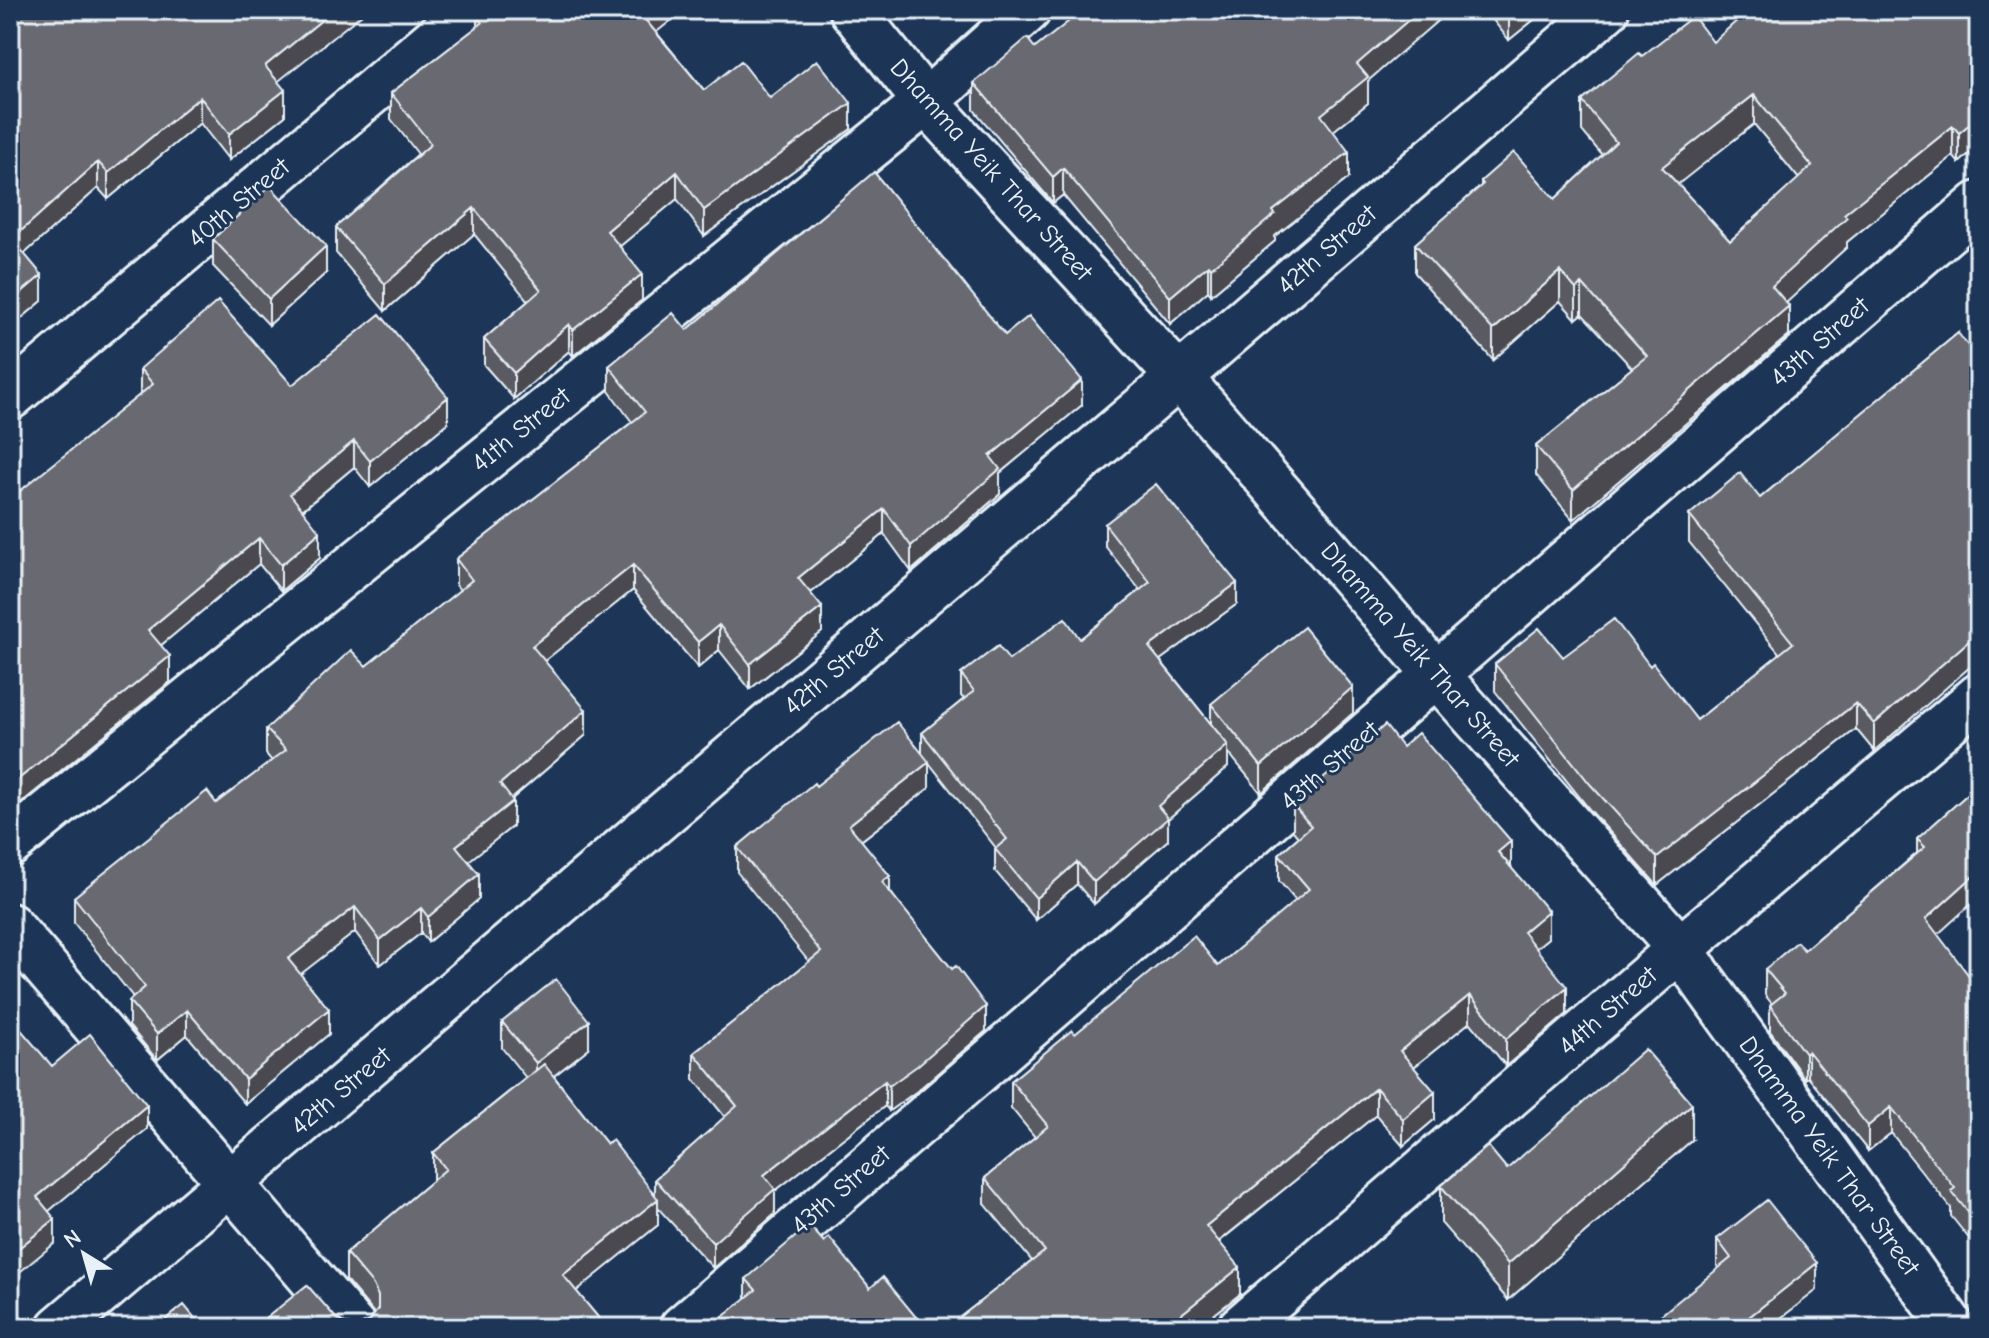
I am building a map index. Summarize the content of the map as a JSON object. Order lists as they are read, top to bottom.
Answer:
{
  "streets": {
    "street": [
      "Dhamma Yeik Thar Street",
      "40th Street",
      "42th Street",
      "43th Street",
      "41th Street",
      "44th Street"
    ]
  },
  "crossings": [
    ["Dhamma Yeik Thar Street", "42th Street"],
    ["Dhamma Yeik Thar Street", "43th Street"],
    ["Dhamma Yeik Thar Street", "41th Street"],
    ["Dhamma Yeik Thar Street", "44th Street"]
  ],
  "north": "top left"
}
